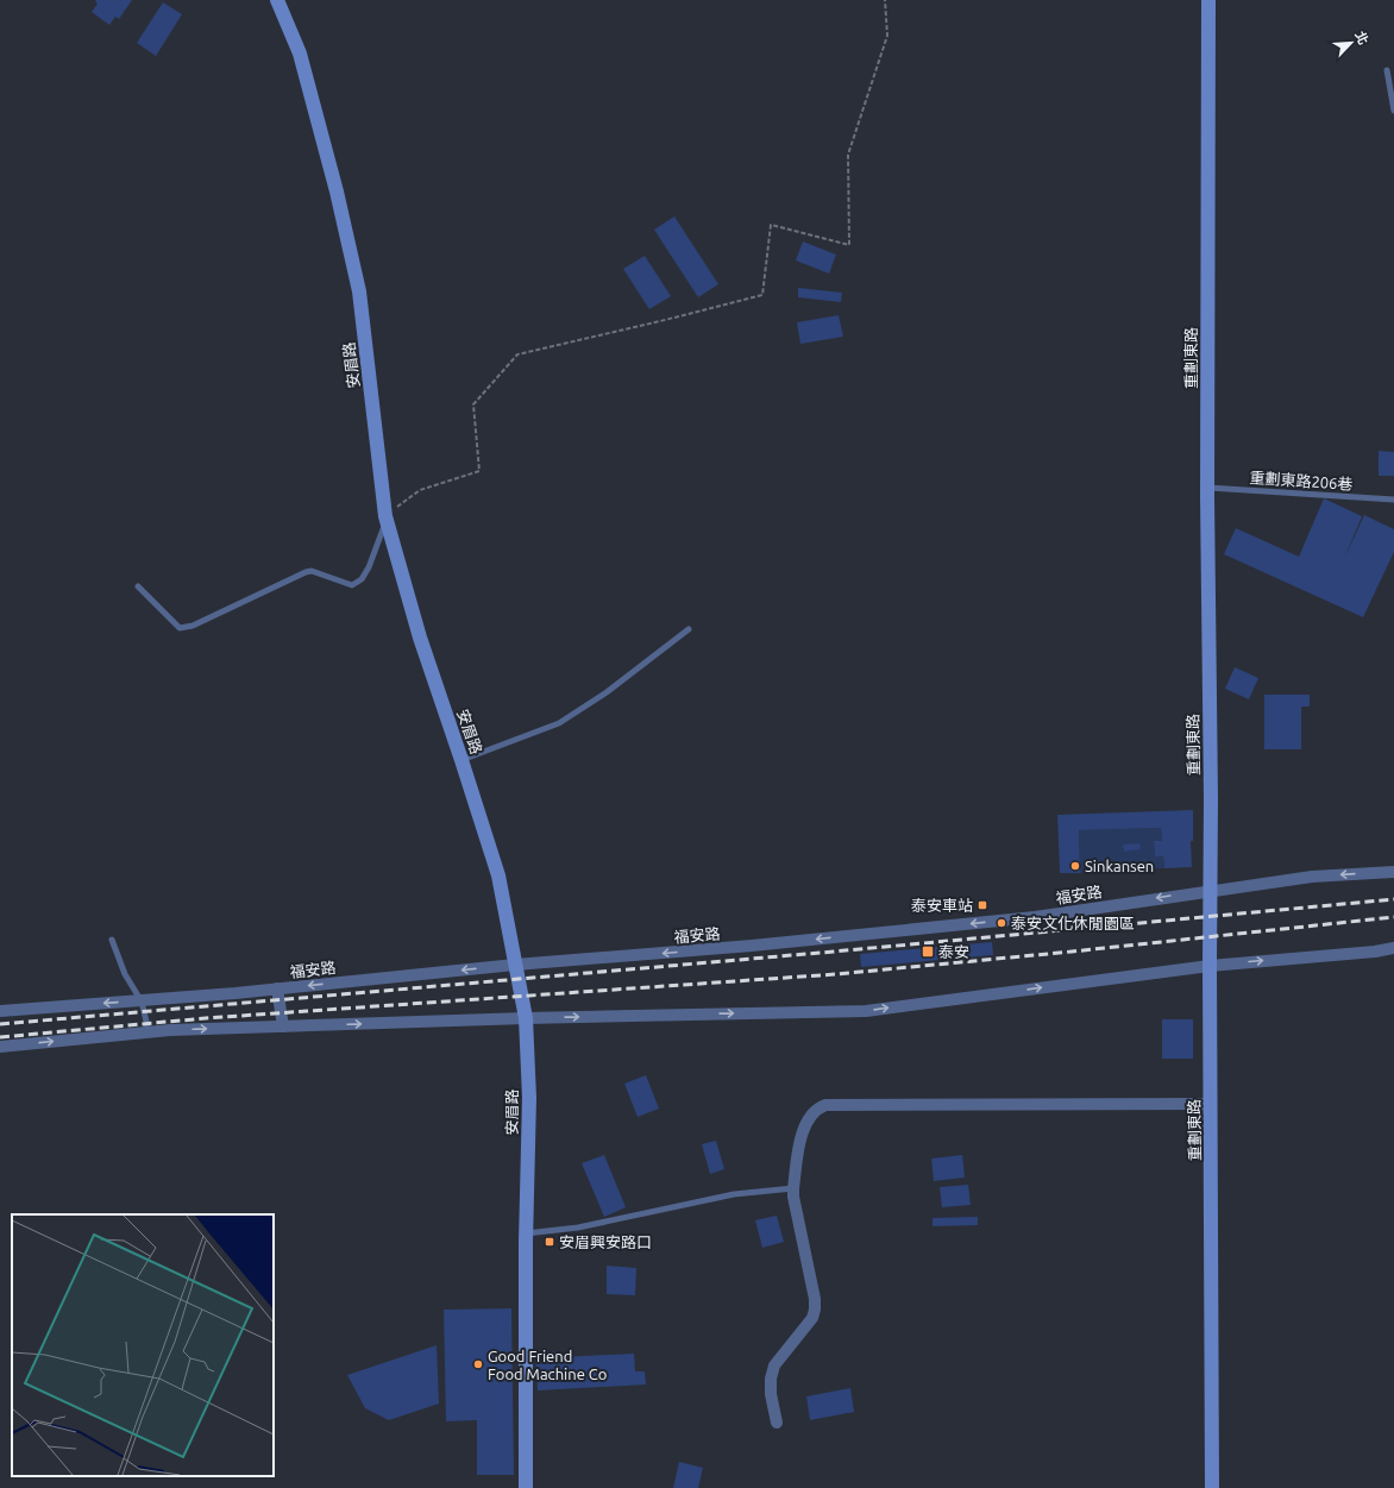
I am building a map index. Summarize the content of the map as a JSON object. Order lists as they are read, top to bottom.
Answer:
{
  "streets": {
    "street": ["重劃東路", "安眉路", "福安路"],
    "lane": ["重劃東路206巷"]
  },
  "crossings": [
    ["重劃東路", "重劃東路206巷"],
    ["重劃東路", "福安路"],
    ["安眉路", "福安路"]
  ],
  "places": {
    "other": ["Sinkansen", "泰安文化休閒園區", "Good Friend Food Machine Co"],
    "transit": ["泰安車站", "泰安", "安眉興安路口"]
  },
  "north": "top right"
}
